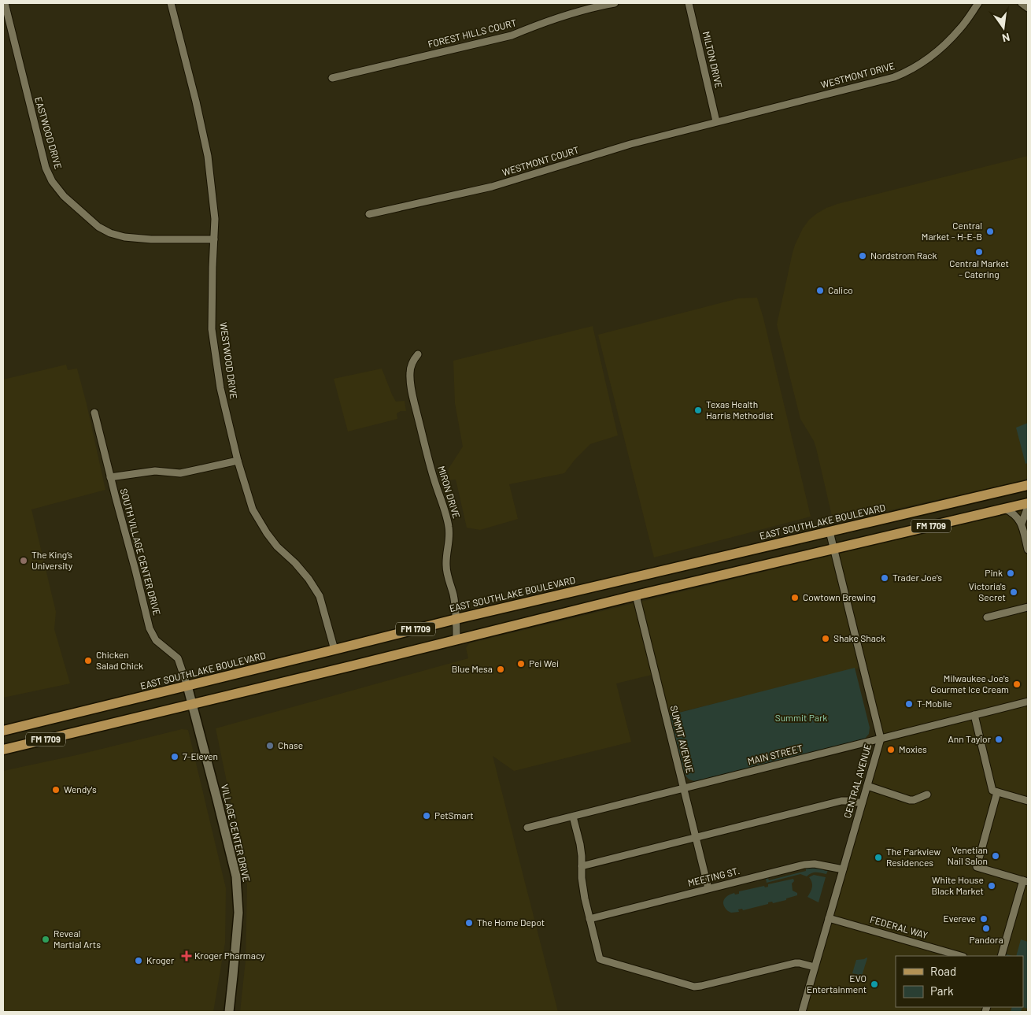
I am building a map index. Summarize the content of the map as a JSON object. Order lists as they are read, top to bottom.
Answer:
{
  "streets": {
    "main road": ["EAST SOUTHLAKE BOULEVARD", "FM 1709"],
    "street": [
      "FOREST HILLS COURT",
      "MILTON DRIVE",
      "WESTMONT DRIVE",
      "EASTWOOD DRIVE",
      "WESTMONT COURT",
      "WESTWOOD DRIVE",
      "MIRON DRIVE",
      "SOUTH VILLAGE CENTER DRIVE",
      "SUMMIT AVENUE",
      "MAIN STREET",
      "CENTRAL AVENUE",
      "VILLAGE CENTER DRIVE",
      "MEETING ST.",
      "FEDERAL WAY"
    ]
  },
  "crossings": [
    ["MILTON DRIVE", "WESTMONT DRIVE"],
    ["MILTON DRIVE", "WESTMONT COURT"],
    ["WESTMONT DRIVE", "WESTMONT COURT"],
    ["EASTWOOD DRIVE", "WESTWOOD DRIVE"],
    ["WESTWOOD DRIVE", "EAST SOUTHLAKE BOULEVARD"],
    ["MIRON DRIVE", "EAST SOUTHLAKE BOULEVARD"],
    ["MIRON DRIVE", "FM 1709"],
    ["EAST SOUTHLAKE BOULEVARD", "SOUTH VILLAGE CENTER DRIVE"],
    ["EAST SOUTHLAKE BOULEVARD", "CENTRAL AVENUE"],
    ["EAST SOUTHLAKE BOULEVARD", "VILLAGE CENTER DRIVE"],
    ["FM 1709", "SUMMIT AVENUE"],
    ["FM 1709", "CENTRAL AVENUE"],
    ["FM 1709", "VILLAGE CENTER DRIVE"],
    ["SOUTH VILLAGE CENTER DRIVE", "VILLAGE CENTER DRIVE"],
    ["SUMMIT AVENUE", "MAIN STREET"],
    ["SUMMIT AVENUE", "MEETING ST."],
    ["MAIN STREET", "CENTRAL AVENUE"],
    ["CENTRAL AVENUE", "MEETING ST."],
    ["CENTRAL AVENUE", "FEDERAL WAY"]
  ],
  "parks": ["Summit Park"],
  "places": {
    "other": [
      "Central Market - H-E-B",
      "Central Market - Catering",
      "Nordstrom Rack",
      "Calico",
      "Texas Health Harris Methodist",
      "The King’s University",
      "Pink",
      "Trader Joe's",
      "Victoria's Secret",
      "Cowtown Brewing",
      "Shake Shack",
      "Chicken Salad Chick",
      "Pei Wei",
      "Blue Mesa",
      "Milwaukee Joe's Gourmet Ice Cream",
      "T-Mobile",
      "Ann Taylor",
      "Chase",
      "Moxies",
      "7-Eleven",
      "Wendy's",
      "PetSmart",
      "Venetian Nail Salon",
      "The Parkview Residences",
      "White House Black Market",
      "Evereve",
      "The Home Depot",
      "Pandora",
      "Reveal Martial Arts",
      "Kroger",
      "EVO Entertainment"
    ],
    "health": ["Kroger Pharmacy"]
  },
  "legend": ["Road", "Park"],
  "north": "bottom"
}
